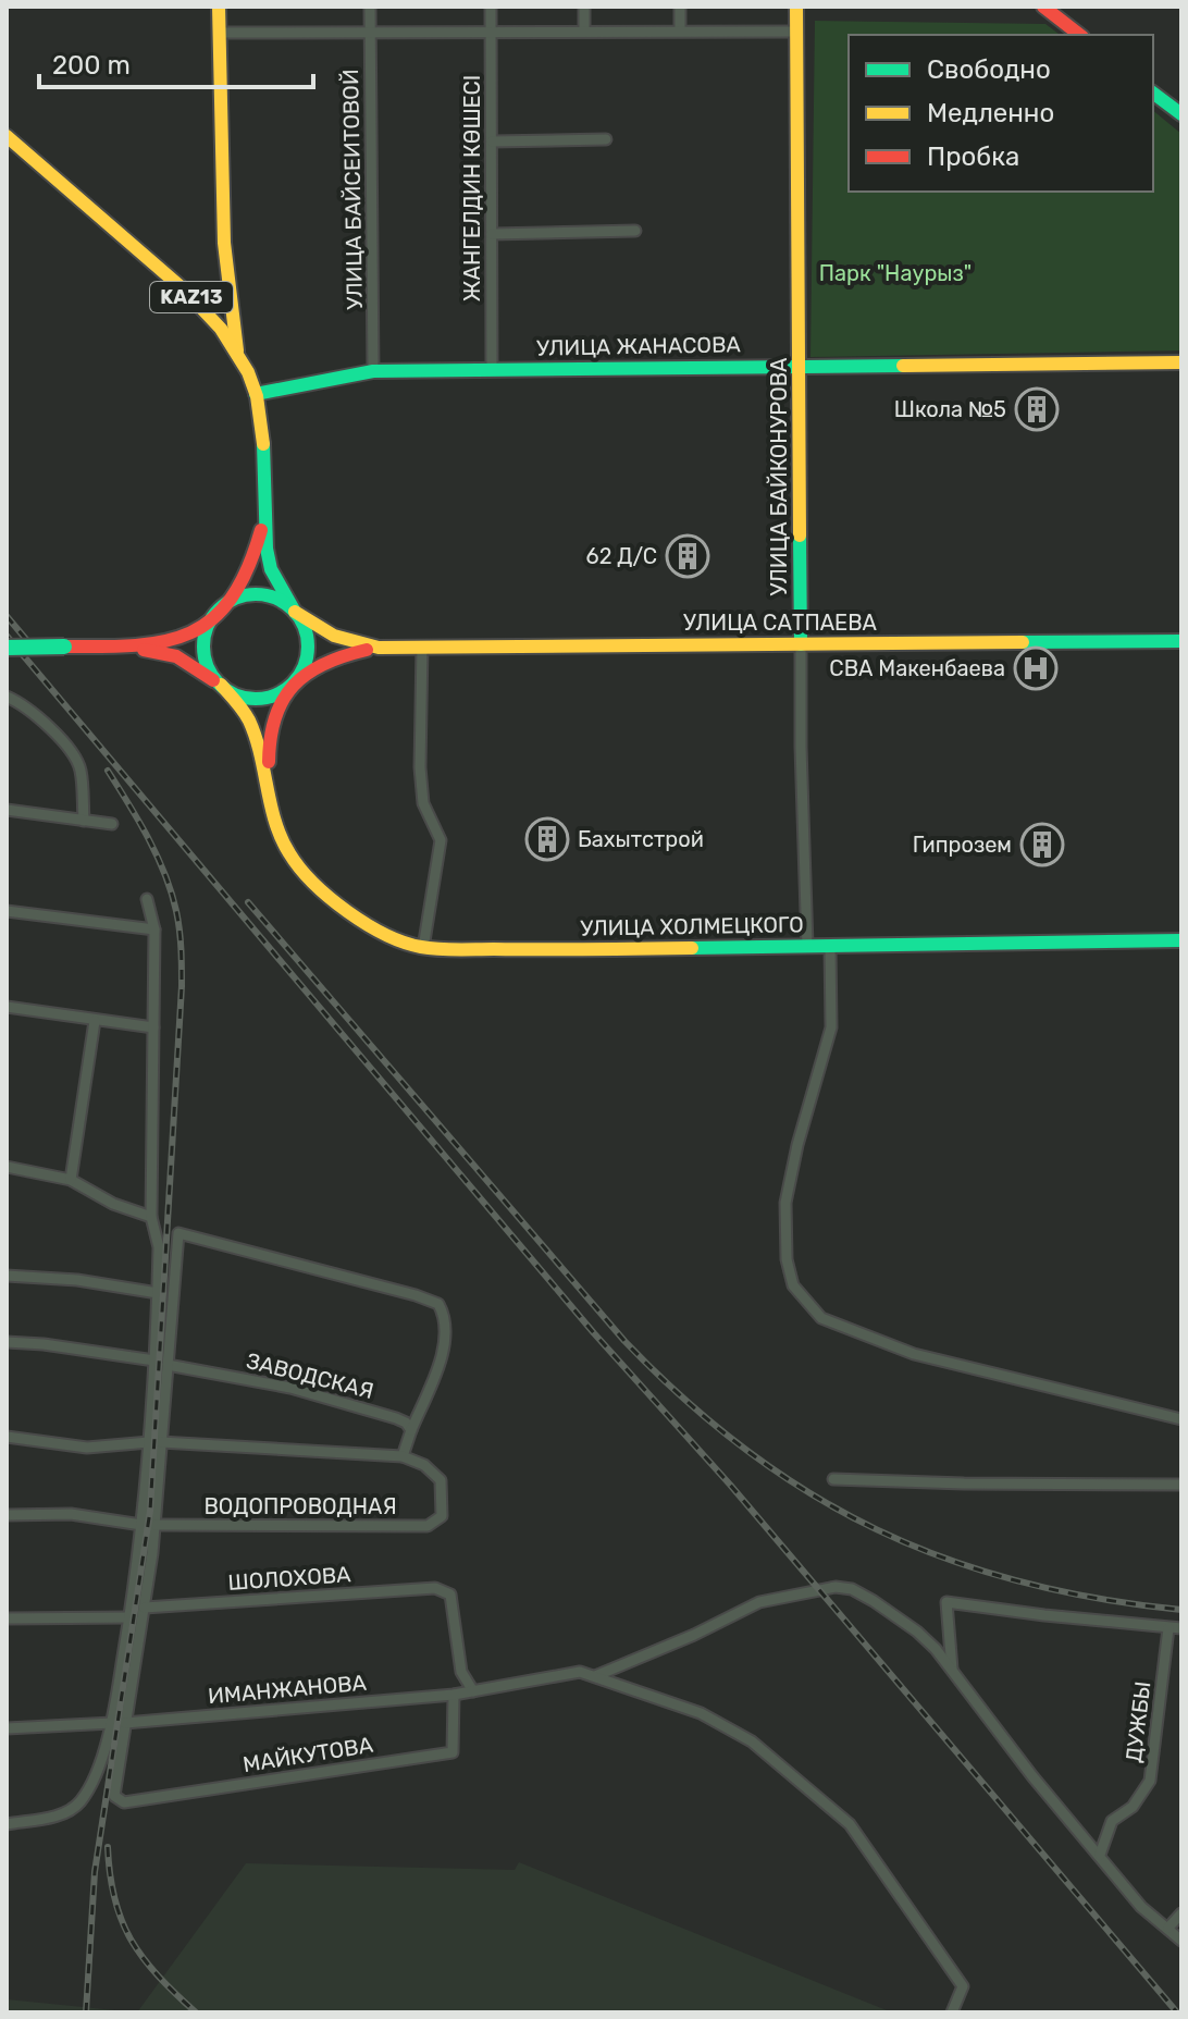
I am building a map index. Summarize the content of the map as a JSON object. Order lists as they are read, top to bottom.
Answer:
{
  "streets": {
    "street": [
      "ЖАНГЕЛДИН КӨШЕСІ",
      "УЛИЦА БАЙСЕИТОВОЙ",
      "KAZ13",
      "УЛИЦА ЖАНАСОВА",
      "УЛИЦА БАЙКОНУРОВА",
      "УЛИЦА САТПАЕВА",
      "УЛИЦА ХОЛМЕЦКОГО",
      "ЗАВОДСКАЯ",
      "ВОДОПРОВОДНАЯ",
      "ШОЛОХОВА",
      "ИМАНЖАНОВА",
      "ДУЖБЫ",
      "МАЙКУТОВА"
    ]
  },
  "crossings": [
    ["ЖАНГЕЛДИН КӨШЕСІ", "УЛИЦА ЖАНАСОВА"],
    ["УЛИЦА БАЙСЕИТОВОЙ", "УЛИЦА ЖАНАСОВА"],
    ["KAZ13", "УЛИЦА ЖАНАСОВА"],
    ["УЛИЦА ЖАНАСОВА", "УЛИЦА БАЙКОНУРОВА"],
    ["УЛИЦА БАЙКОНУРОВА", "УЛИЦА САТПАЕВА"],
    ["УЛИЦА БАЙКОНУРОВА", "УЛИЦА ХОЛМЕЦКОГО"],
    ["ШОЛОХОВА", "ИМАНЖАНОВА"],
    ["ИМАНЖАНОВА", "МАЙКУТОВА"]
  ],
  "parks": ["Парк \"Наурыз\""],
  "places": {
    "building": [
      "Школа №5",
      "62 Д/С",
      "Бахытстрой",
      "Гипрозем"
    ],
    "hospital": ["СВА Макенбаева"]
  },
  "legend": ["Свободно", "Медленно", "Пробка"],
  "scale_bar": "200 m"
}
